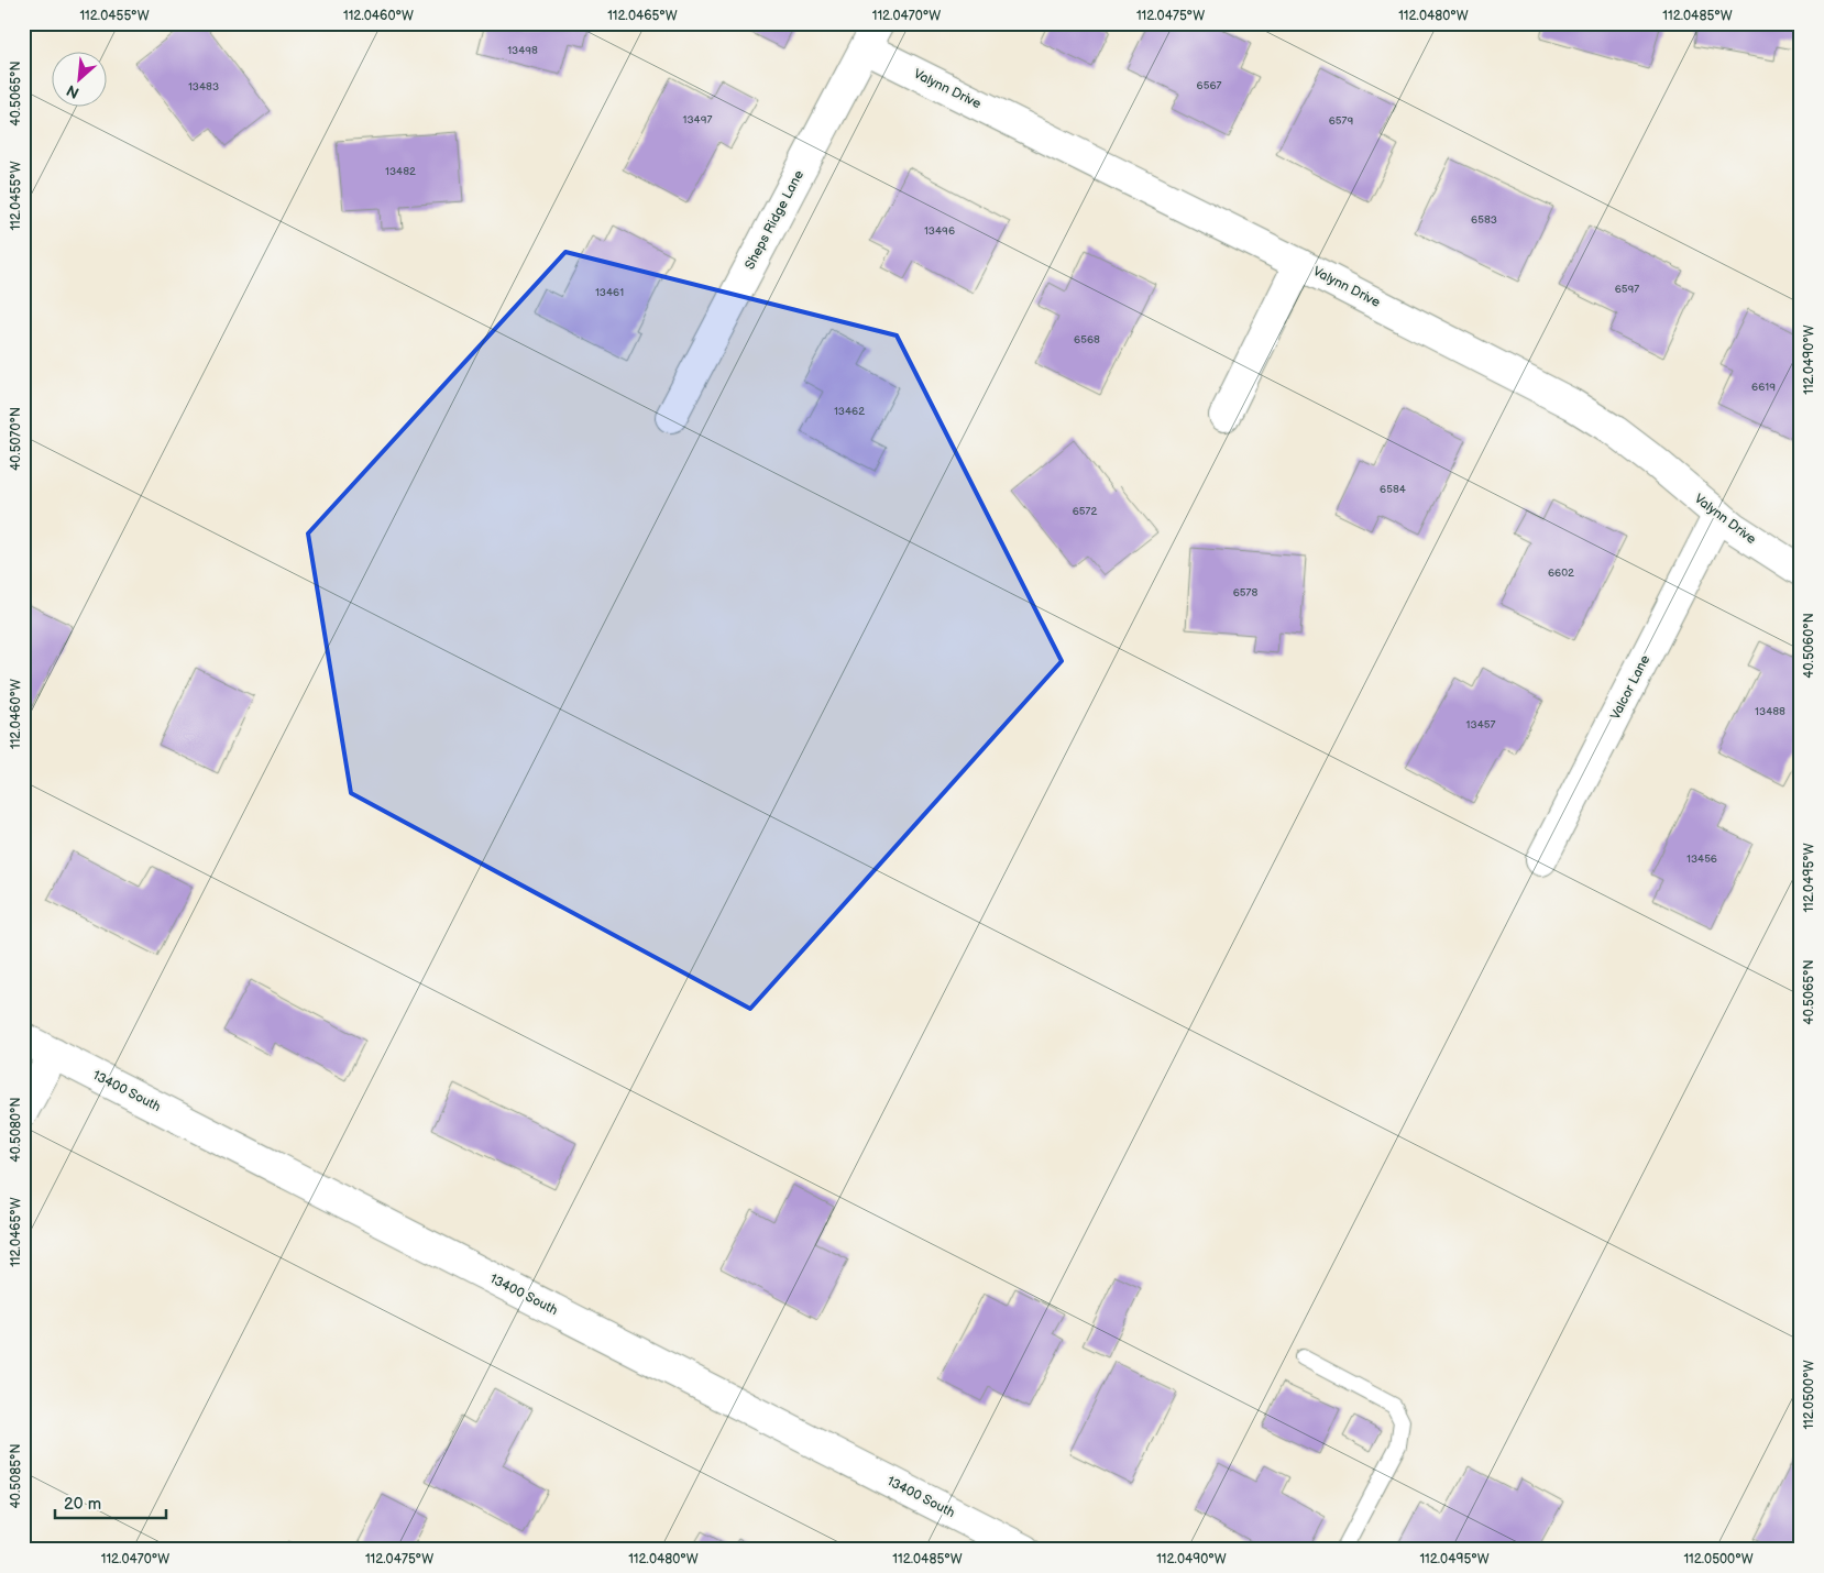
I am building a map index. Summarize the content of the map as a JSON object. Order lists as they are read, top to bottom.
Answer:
{
  "streets": {
    "street": [
      "Valynn Drive",
      "Sheps Ridge Lane",
      "Valcor Lane",
      "13400 South"
    ]
  },
  "crossings": [
    ["Valynn Drive", "Sheps Ridge Lane"],
    ["Valynn Drive", "Valcor Lane"]
  ],
  "house_numbers": [
    "13498",
    "6567",
    "13483",
    "13497",
    "6579",
    "13482",
    "6583",
    "13496",
    "6597",
    "13461",
    "6568",
    "6619",
    "13462",
    "6584",
    "6572",
    "6602",
    "6578",
    "13488",
    "13457",
    "13456"
  ],
  "scale_bar": "20 m",
  "north": "bottom left",
  "coordinates": [
    "112.0455°W",
    "112.0460°W",
    "112.0465°W",
    "112.0470°W",
    "112.0475°W",
    "112.0480°W",
    "112.0485°W",
    "40.5065°N",
    "112.0490°W",
    "40.5070°N",
    "40.5060°N",
    "112.0495°W",
    "40.5080°N",
    "112.0500°W",
    "40.5085°N"
  ]
}
